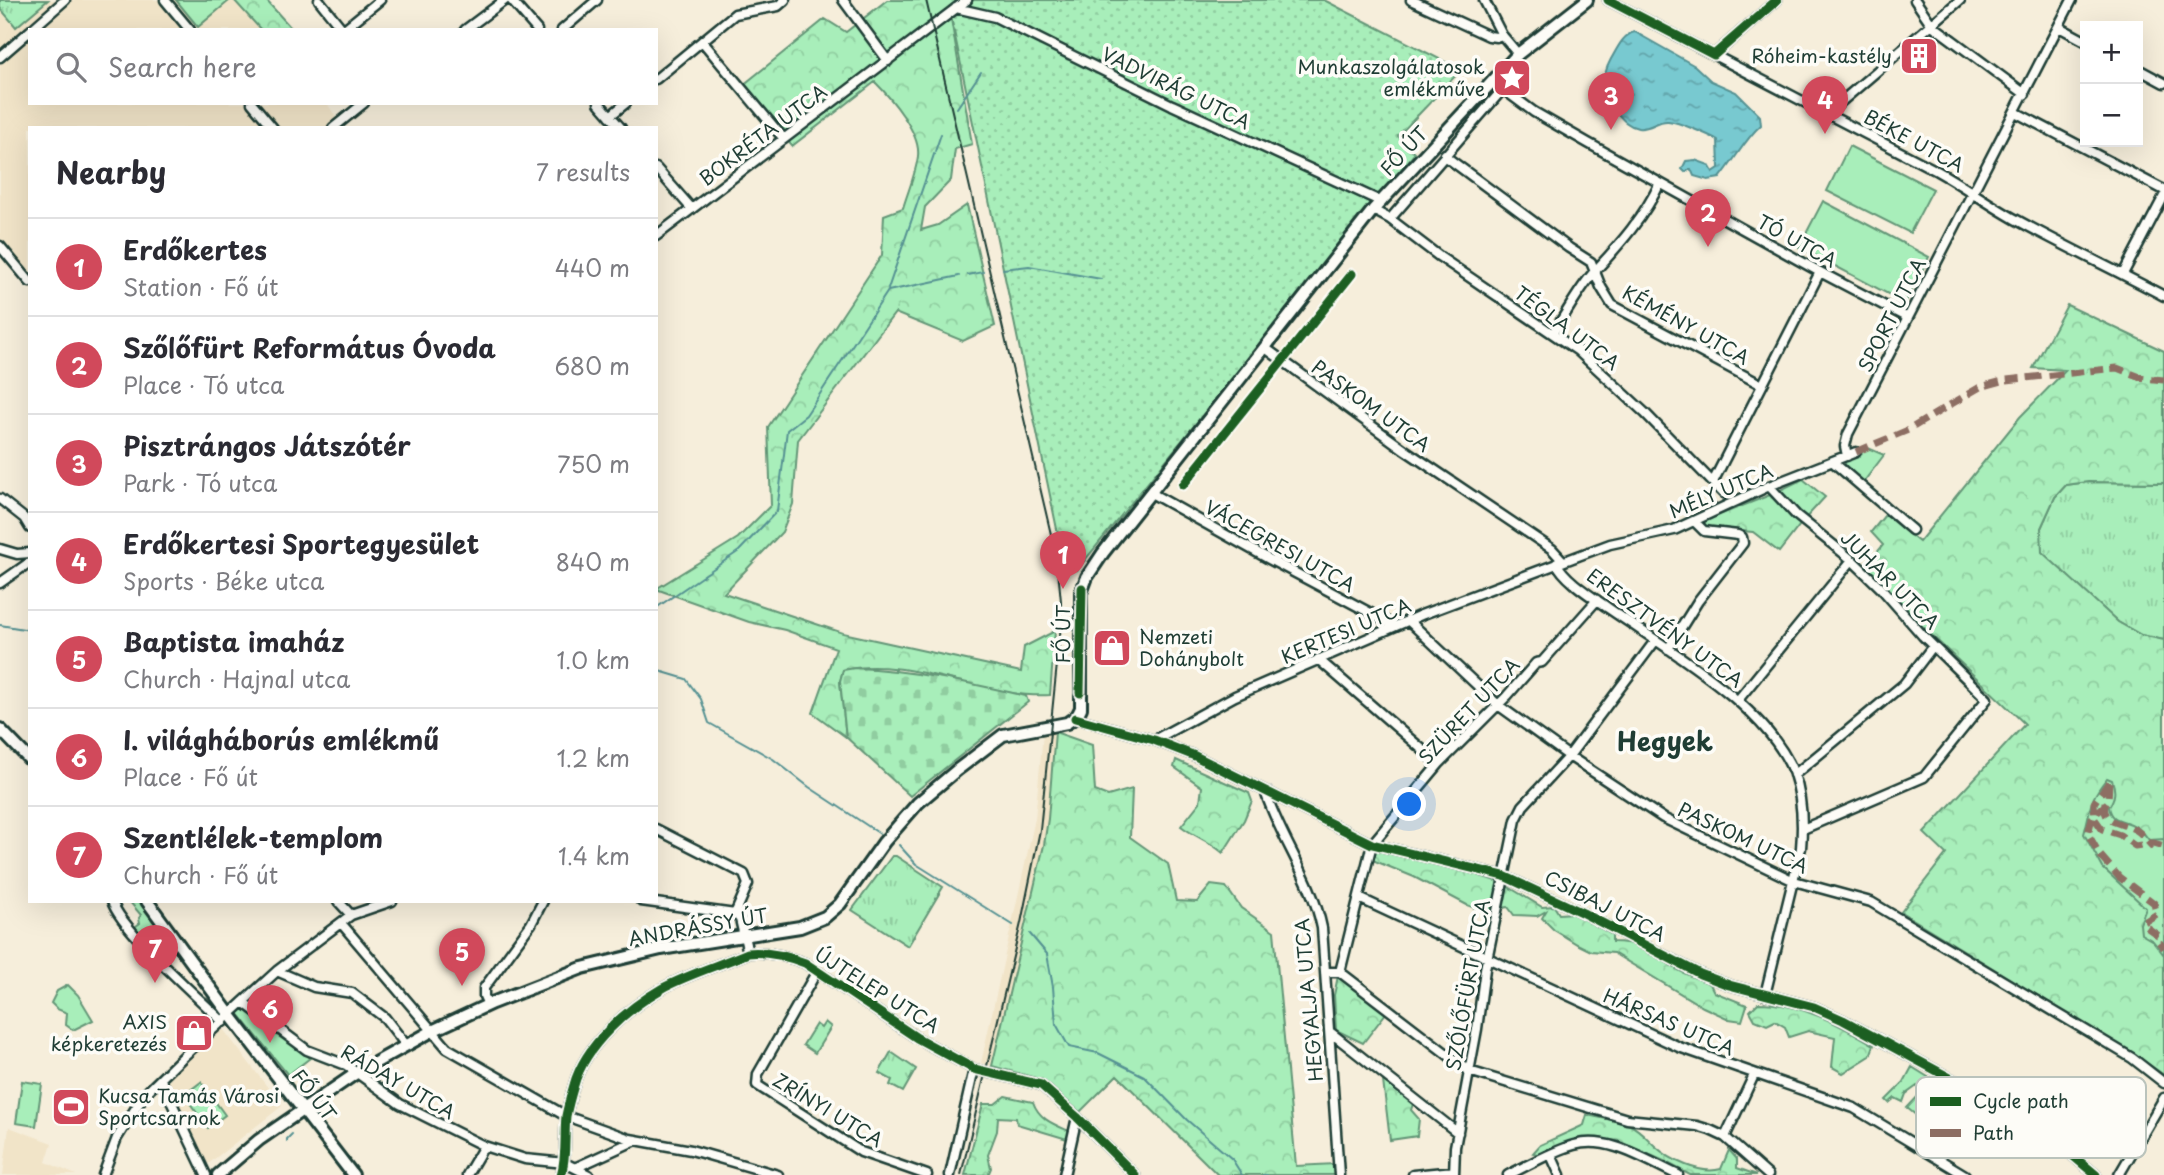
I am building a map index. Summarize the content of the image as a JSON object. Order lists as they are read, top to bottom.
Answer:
{
  "streets": {
    "main road": ["FŐ ÚT", "ANDRÁSSY ÚT"],
    "street": [
      "VADVIRÁG UTCA",
      "BOKRÉTA UTCA",
      "BÉKE UTCA",
      "TÓ UTCA",
      "SPORT UTCA",
      "KÉMÉNY UTCA",
      "TÉGLA UTCA",
      "PASKOM UTCA",
      "MÉLY UTCA",
      "VÁCEGRESI UTCA",
      "JUHAR UTCA",
      "ERESZTVÉNY UTCA",
      "KERTESI UTCA",
      "SZÜRET UTCA",
      "CSIBAJ UTCA",
      "SZŐLŐFÜRT UTCA",
      "ÚJTELEP UTCA",
      "HEGYALJA UTCA",
      "HÁRSAS UTCA",
      "RÁDAY UTCA",
      "ZRÍNYI UTCA"
    ]
  },
  "crossings": [
    ["VADVIRÁG UTCA", "BOKRÉTA UTCA"],
    ["VADVIRÁG UTCA", "FŐ ÚT"],
    ["BÉKE UTCA", "SPORT UTCA"],
    ["FŐ ÚT", "TÓ UTCA"],
    ["FŐ ÚT", "TÉGLA UTCA"],
    ["FŐ ÚT", "PASKOM UTCA"],
    ["FŐ ÚT", "VÁCEGRESI UTCA"],
    ["FŐ ÚT", "CSIBAJ UTCA"],
    ["FŐ ÚT", "ANDRÁSSY ÚT"],
    ["TÓ UTCA", "SPORT UTCA"],
    ["SPORT UTCA", "MÉLY UTCA"],
    ["PASKOM UTCA", "MÉLY UTCA"],
    ["PASKOM UTCA", "ERESZTVÉNY UTCA"],
    ["PASKOM UTCA", "KERTESI UTCA"],
    ["PASKOM UTCA", "SZÜRET UTCA"],
    ["PASKOM UTCA", "SZŐLŐFÜRT UTCA"],
    ["MÉLY UTCA", "JUHAR UTCA"],
    ["MÉLY UTCA", "ERESZTVÉNY UTCA"],
    ["MÉLY UTCA", "KERTESI UTCA"],
    ["VÁCEGRESI UTCA", "KERTESI UTCA"],
    ["JUHAR UTCA", "ERESZTVÉNY UTCA"],
    ["ERESZTVÉNY UTCA", "KERTESI UTCA"],
    ["ERESZTVÉNY UTCA", "SZÜRET UTCA"],
    ["ERESZTVÉNY UTCA", "CSIBAJ UTCA"],
    ["ERESZTVÉNY UTCA", "SZŐLŐFÜRT UTCA"],
    ["KERTESI UTCA", "CSIBAJ UTCA"],
    ["SZÜRET UTCA", "CSIBAJ UTCA"],
    ["SZÜRET UTCA", "HÁRSAS UTCA"],
    ["CSIBAJ UTCA", "ANDRÁSSY ÚT"],
    ["CSIBAJ UTCA", "SZŐLŐFÜRT UTCA"],
    ["CSIBAJ UTCA", "HEGYALJA UTCA"],
    ["ANDRÁSSY ÚT", "RÁDAY UTCA"],
    ["SZŐLŐFÜRT UTCA", "HÁRSAS UTCA"],
    ["ÚJTELEP UTCA", "ZRÍNYI UTCA"]
  ],
  "districts": ["Hegyek"],
  "places": {
    "building": ["Róheim-kastély"],
    "place": ["Munkaszolgálatosok emlékműve"],
    "shop": ["Nemzeti Dohánybolt", "AXIS képkeretezés"],
    "sports": ["Kucsa Tamás Városi Sportcsarnok"]
  },
  "legend": ["Cycle path", "Path"],
  "page": {
    "map_buttons": ["+", "−"],
    "search": "Search here",
    "pins": [
      "3",
      "4",
      "2",
      "1",
      "7",
      "5",
      "6"
    ],
    "heading": ["Nearby", "7 results"],
    "list": [
      {
        "mark": "1",
        "name": "Erdőkertes",
        "note": "Station · Fő út",
        "value": "440 m"
      },
      {
        "mark": "2",
        "name": "Szőlőfürt Református Óvoda",
        "note": "Place · Tó utca",
        "value": "680 m"
      },
      {
        "mark": "3",
        "name": "Pisztrángos Játszótér",
        "note": "Park · Tó utca",
        "value": "750 m"
      },
      {
        "mark": "4",
        "name": "Erdőkertesi Sportegyesület",
        "note": "Sports · Béke utca",
        "value": "840 m"
      },
      {
        "mark": "5",
        "name": "Baptista imaház",
        "note": "Church · Hajnal utca",
        "value": "1.0 km"
      },
      {
        "mark": "6",
        "name": "I. világháborús emlékmű",
        "note": "Place · Fő út",
        "value": "1.2 km"
      },
      {
        "mark": "7",
        "name": "Szentlélek-templom",
        "note": "Church · Fő út",
        "value": "1.4 km"
      }
    ]
  }
}
